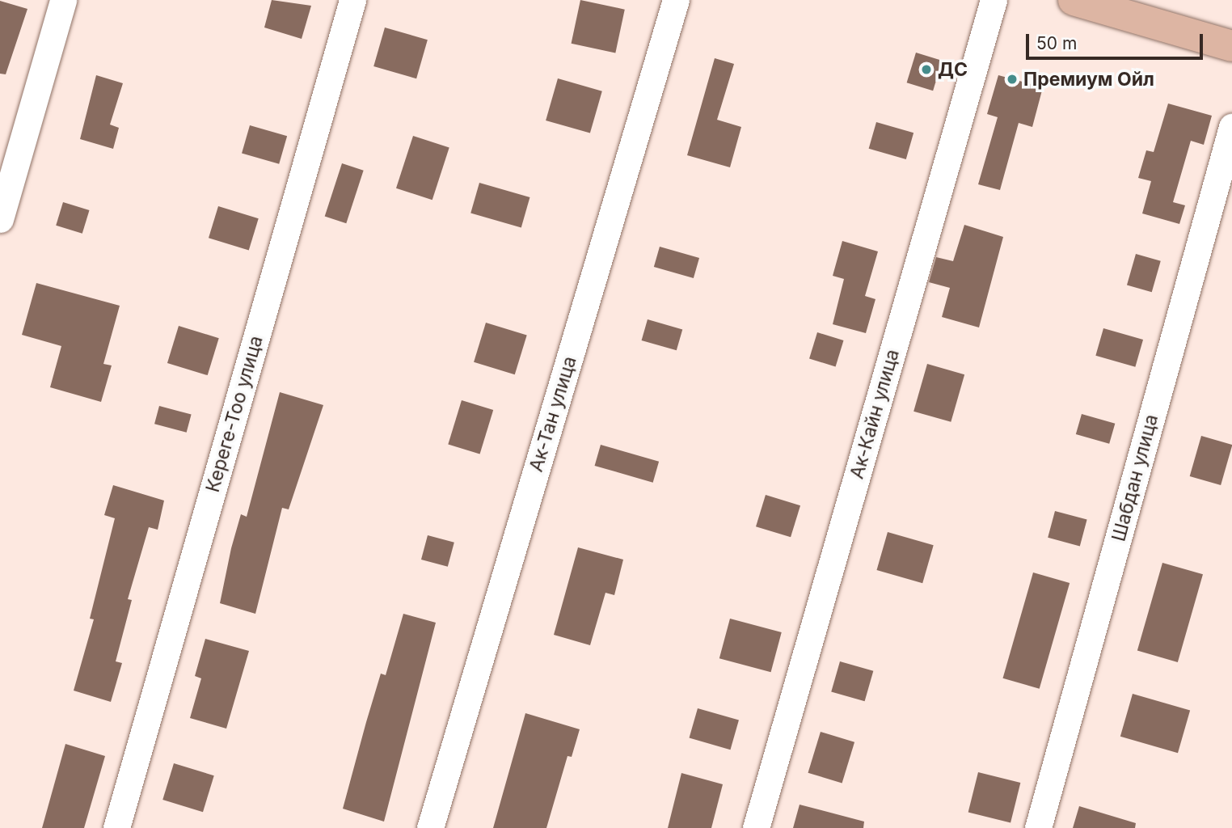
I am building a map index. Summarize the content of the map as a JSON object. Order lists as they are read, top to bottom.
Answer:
{
  "streets": {
    "street": [
      "Кереге-Тоо улица",
      "Ак-Тан улица",
      "Ак-Кайн улица",
      "Шабдан улица"
    ]
  },
  "places": ["ДС", "Премиум Ойл"],
  "scale_bar": "50 m"
}
